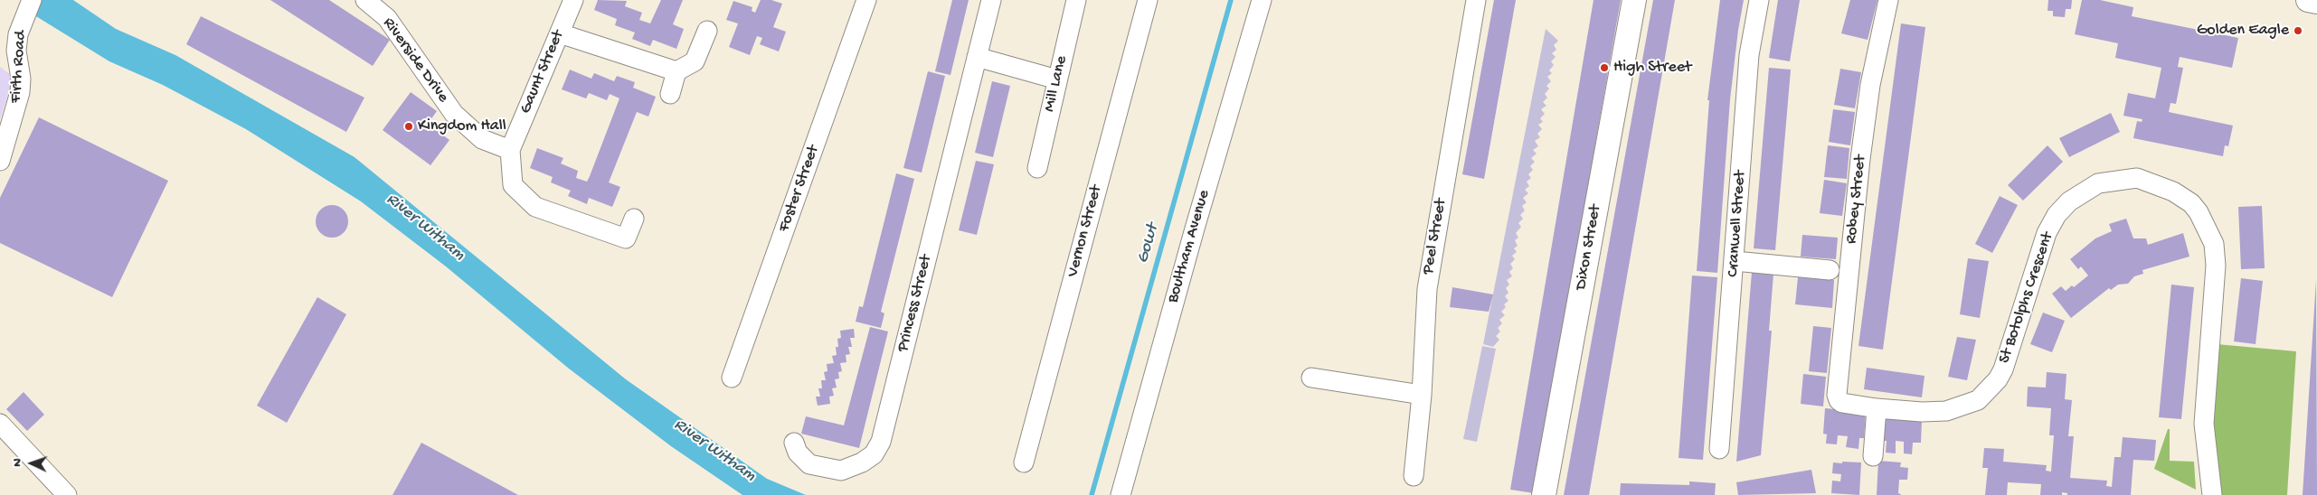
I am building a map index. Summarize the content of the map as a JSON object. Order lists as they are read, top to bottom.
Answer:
{
  "streets": {
    "street": [
      "Riverside Drive",
      "Firth Road",
      "Gaunt Street",
      "Mill Lane",
      "Foster Street",
      "Robey Street",
      "Cranwell Street",
      "Vernon Street",
      "Peel Street",
      "Boultham Avenue",
      "Dixon Street",
      "St Botolphs Crescent",
      "Princess Street"
    ]
  },
  "crossings": [
    ["Riverside Drive", "Gaunt Street"],
    ["Robey Street", "St Botolphs Crescent"]
  ],
  "water": ["River Witham", "Gowt"],
  "places": ["Golden Eagle", "High Street", "Kingdom Hall"],
  "north": "left"
}
